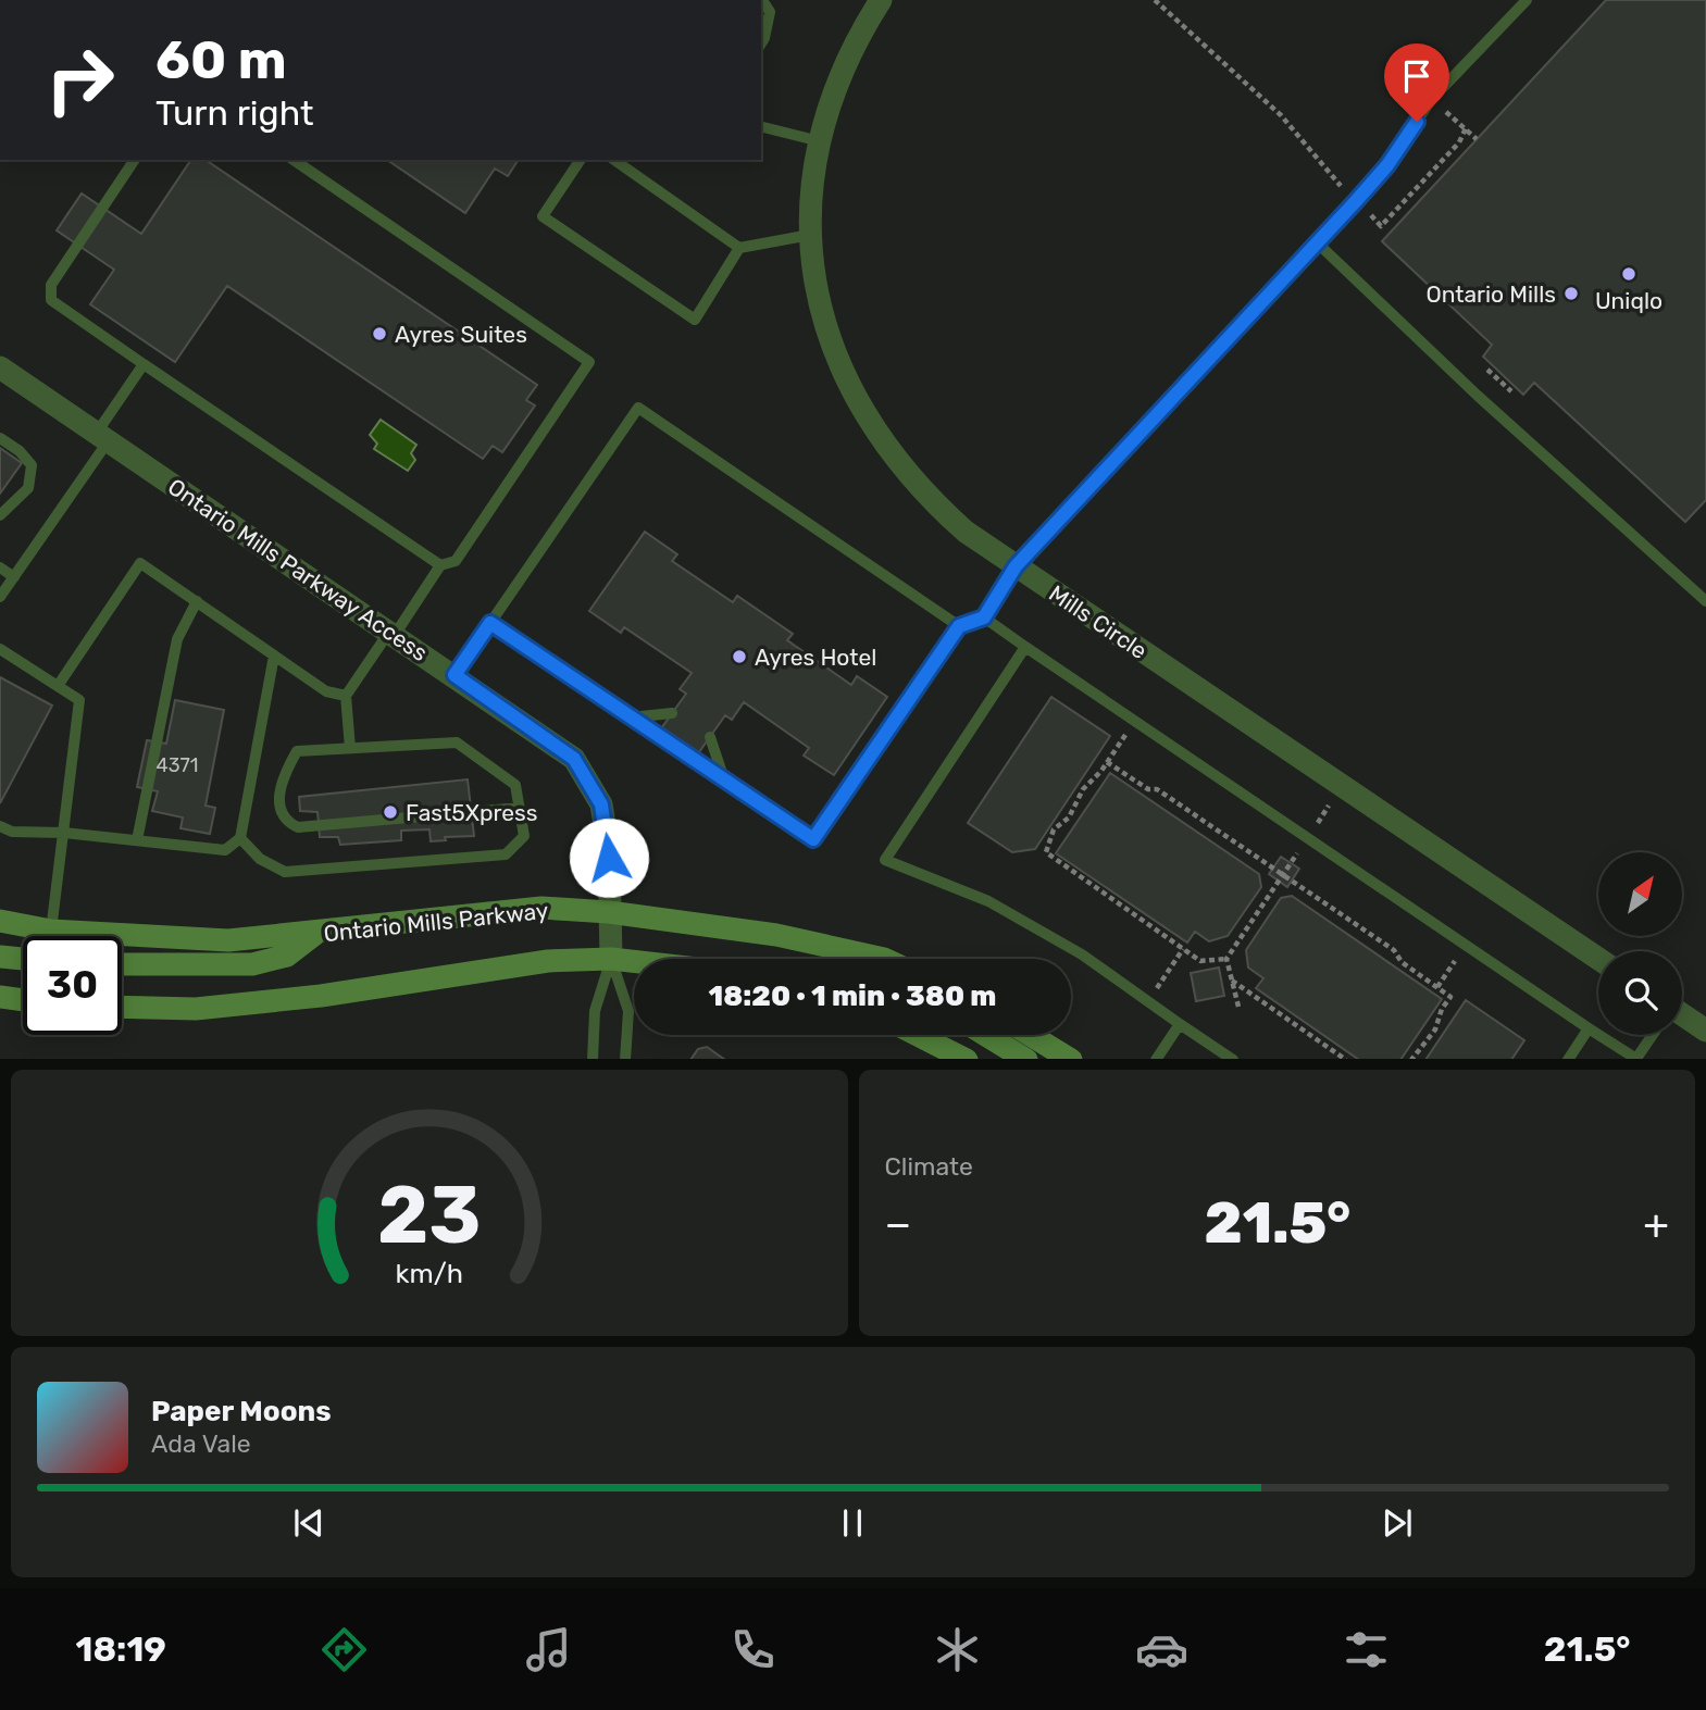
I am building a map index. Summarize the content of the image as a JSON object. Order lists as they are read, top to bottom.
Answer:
{
  "streets": {
    "main road": ["Ontario Mills Parkway"],
    "street": ["Ontario Mills Parkway Access", "Mills Circle"]
  },
  "crossings": [
    ["Ontario Mills Parkway Access", "Ontario Mills Parkway"]
  ],
  "places": [
    "Uniqlo",
    "Ontario Mills",
    "Ayres Suites",
    "Ayres Hotel",
    "Fast5Xpress"
  ],
  "house_numbers": ["4371"],
  "north": "top right",
  "page": {
    "turn": ["60 m", "Turn right"],
    "limit": "30",
    "trip": "18:20 · 1 min · 380 m",
    "tile": "Climate",
    "heat": ["−", "21.5°", "+"],
    "song": ["Paper Moons", "Ada Vale"],
    "tabs": ["18:19", "21.5°"],
    "gauge": ["23", "km/h"]
  }
}
